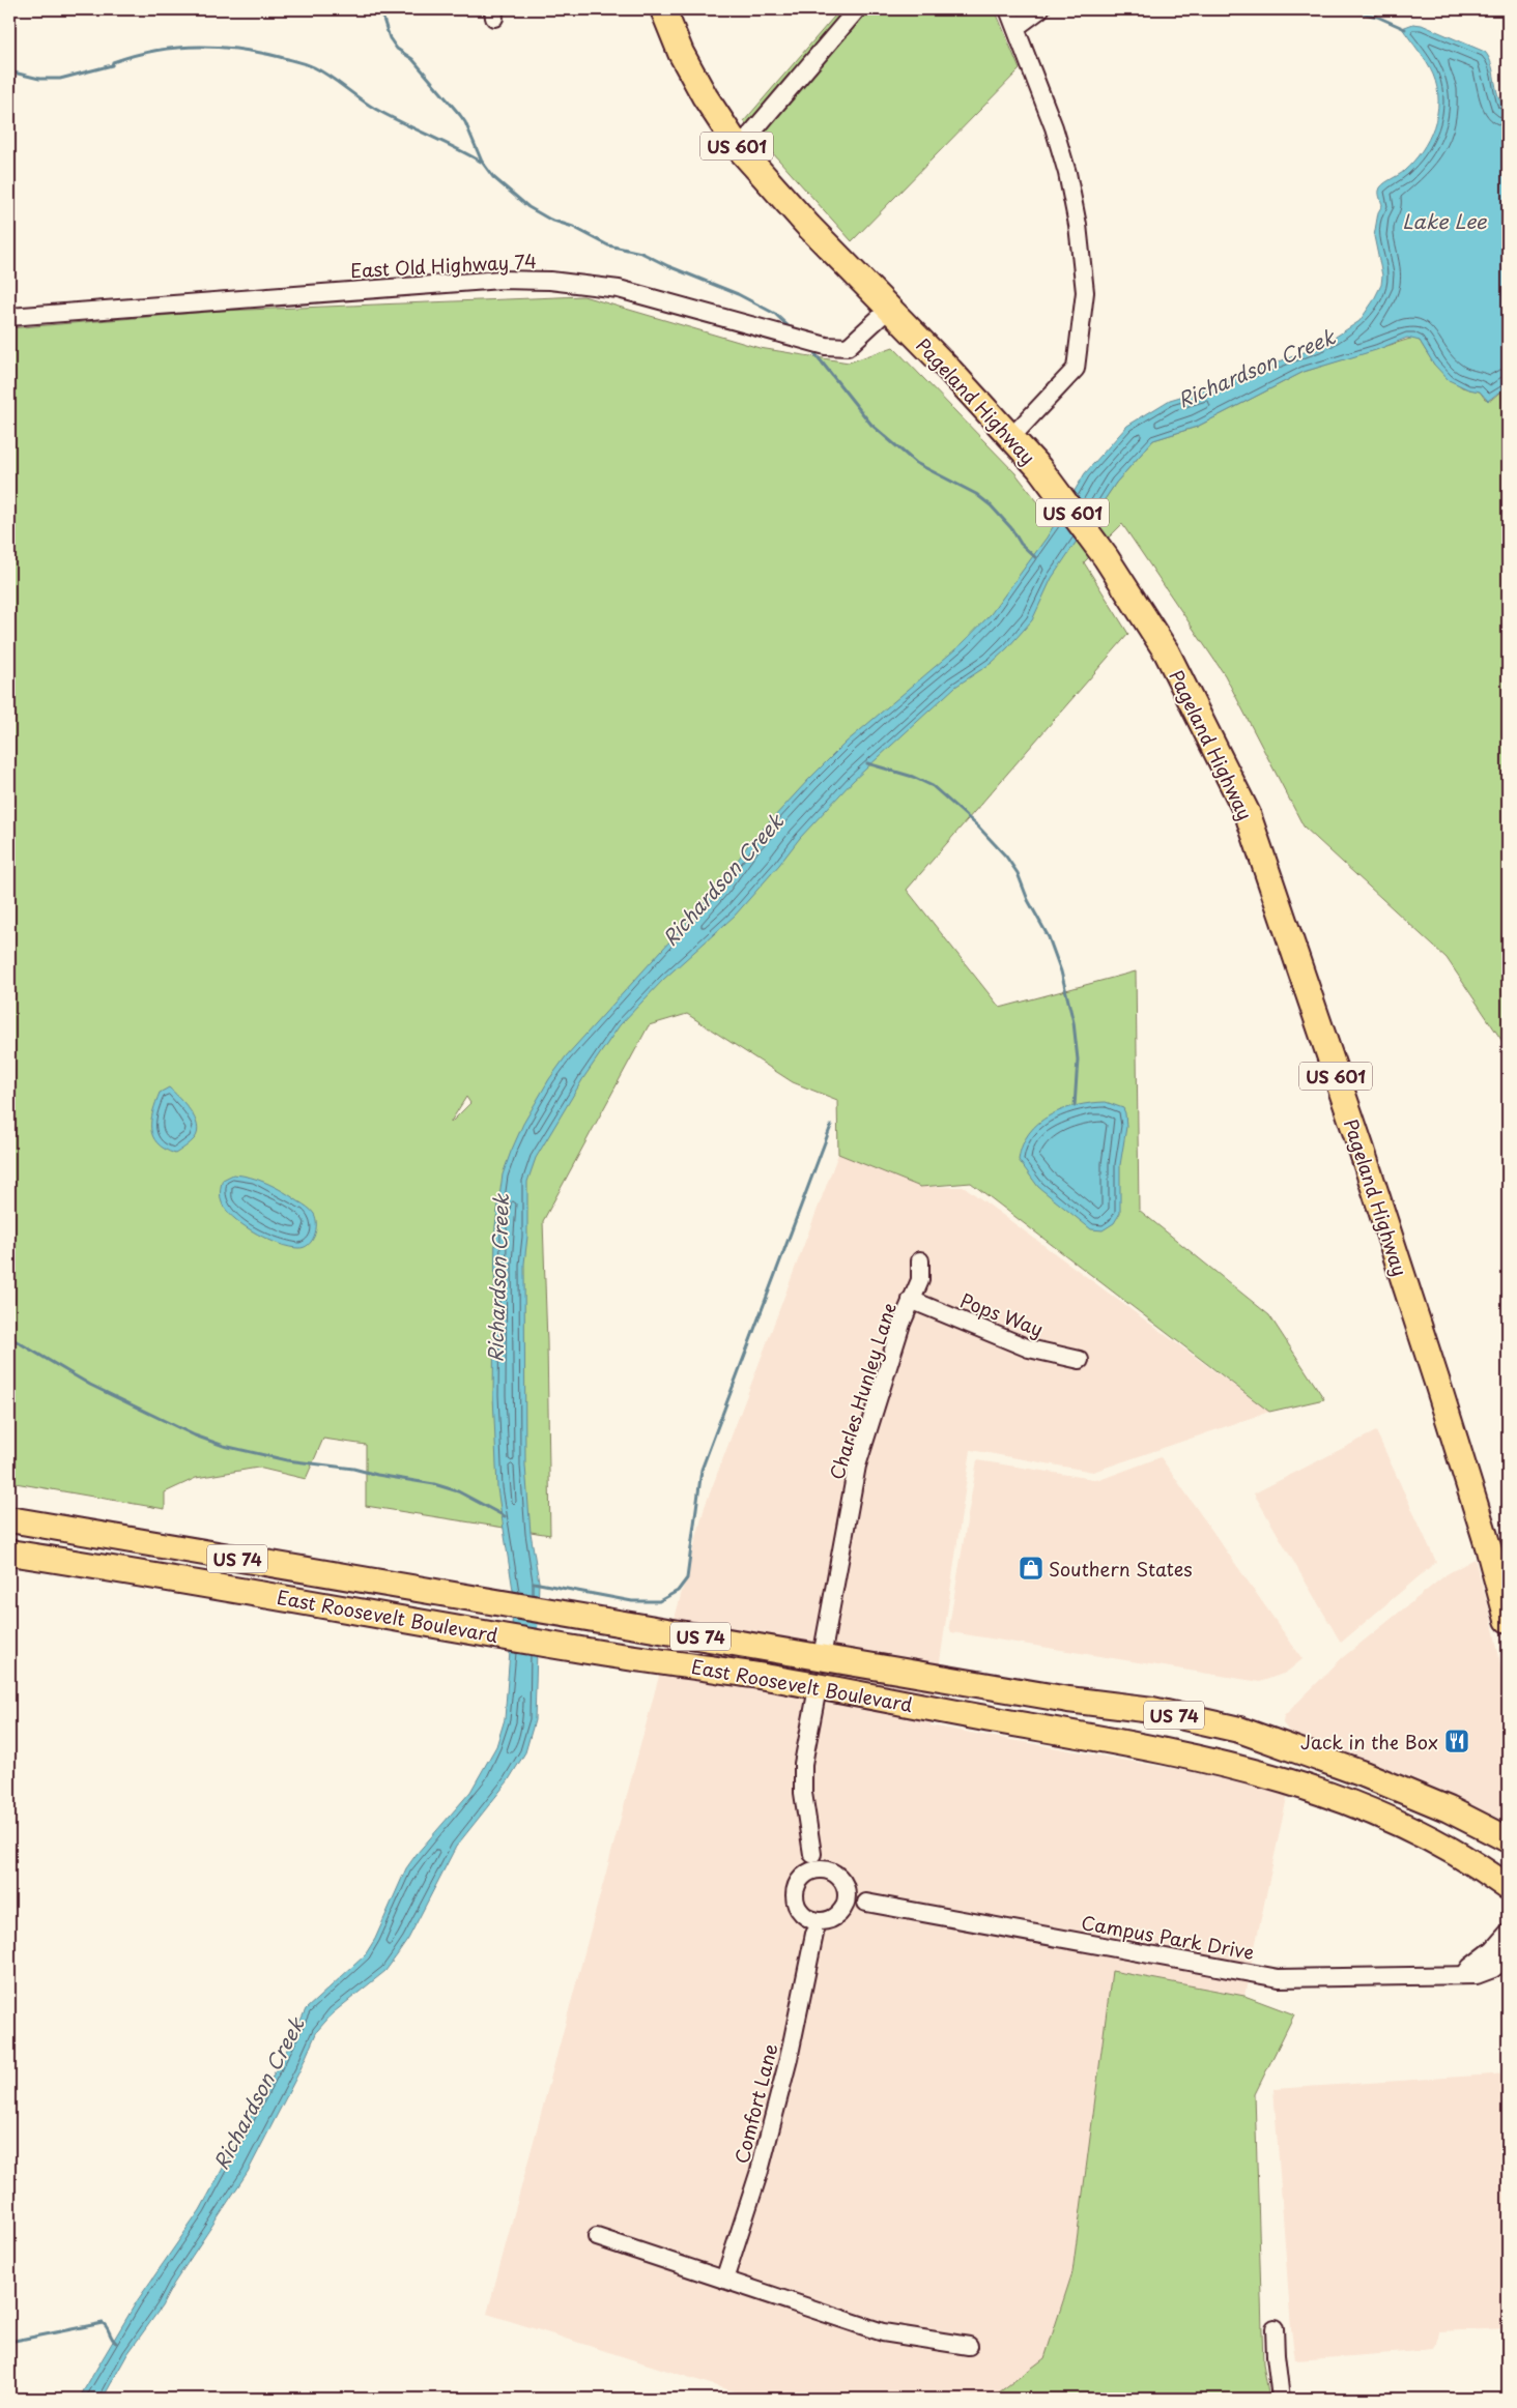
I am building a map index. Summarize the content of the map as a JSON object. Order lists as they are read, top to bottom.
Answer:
{
  "streets": {
    "highway": [
      "US 601",
      "Pageland Highway",
      "US 74",
      "East Roosevelt Boulevard"
    ],
    "street": [
      "East Old Highway 74",
      "Pops Way",
      "Charles Hunley Lane",
      "Campus Park Drive",
      "Comfort Lane"
    ]
  },
  "crossings": [
    ["East Old Highway 74", "Pageland Highway"],
    ["Pops Way", "Charles Hunley Lane"],
    ["Charles Hunley Lane", "East Roosevelt Boulevard"],
    ["Campus Park Drive", "Comfort Lane"]
  ],
  "water": ["Lake Lee", "Richardson Creek"],
  "places": {
    "shop": ["Southern States"],
    "restaurant": ["Jack in the Box"]
  }
}
